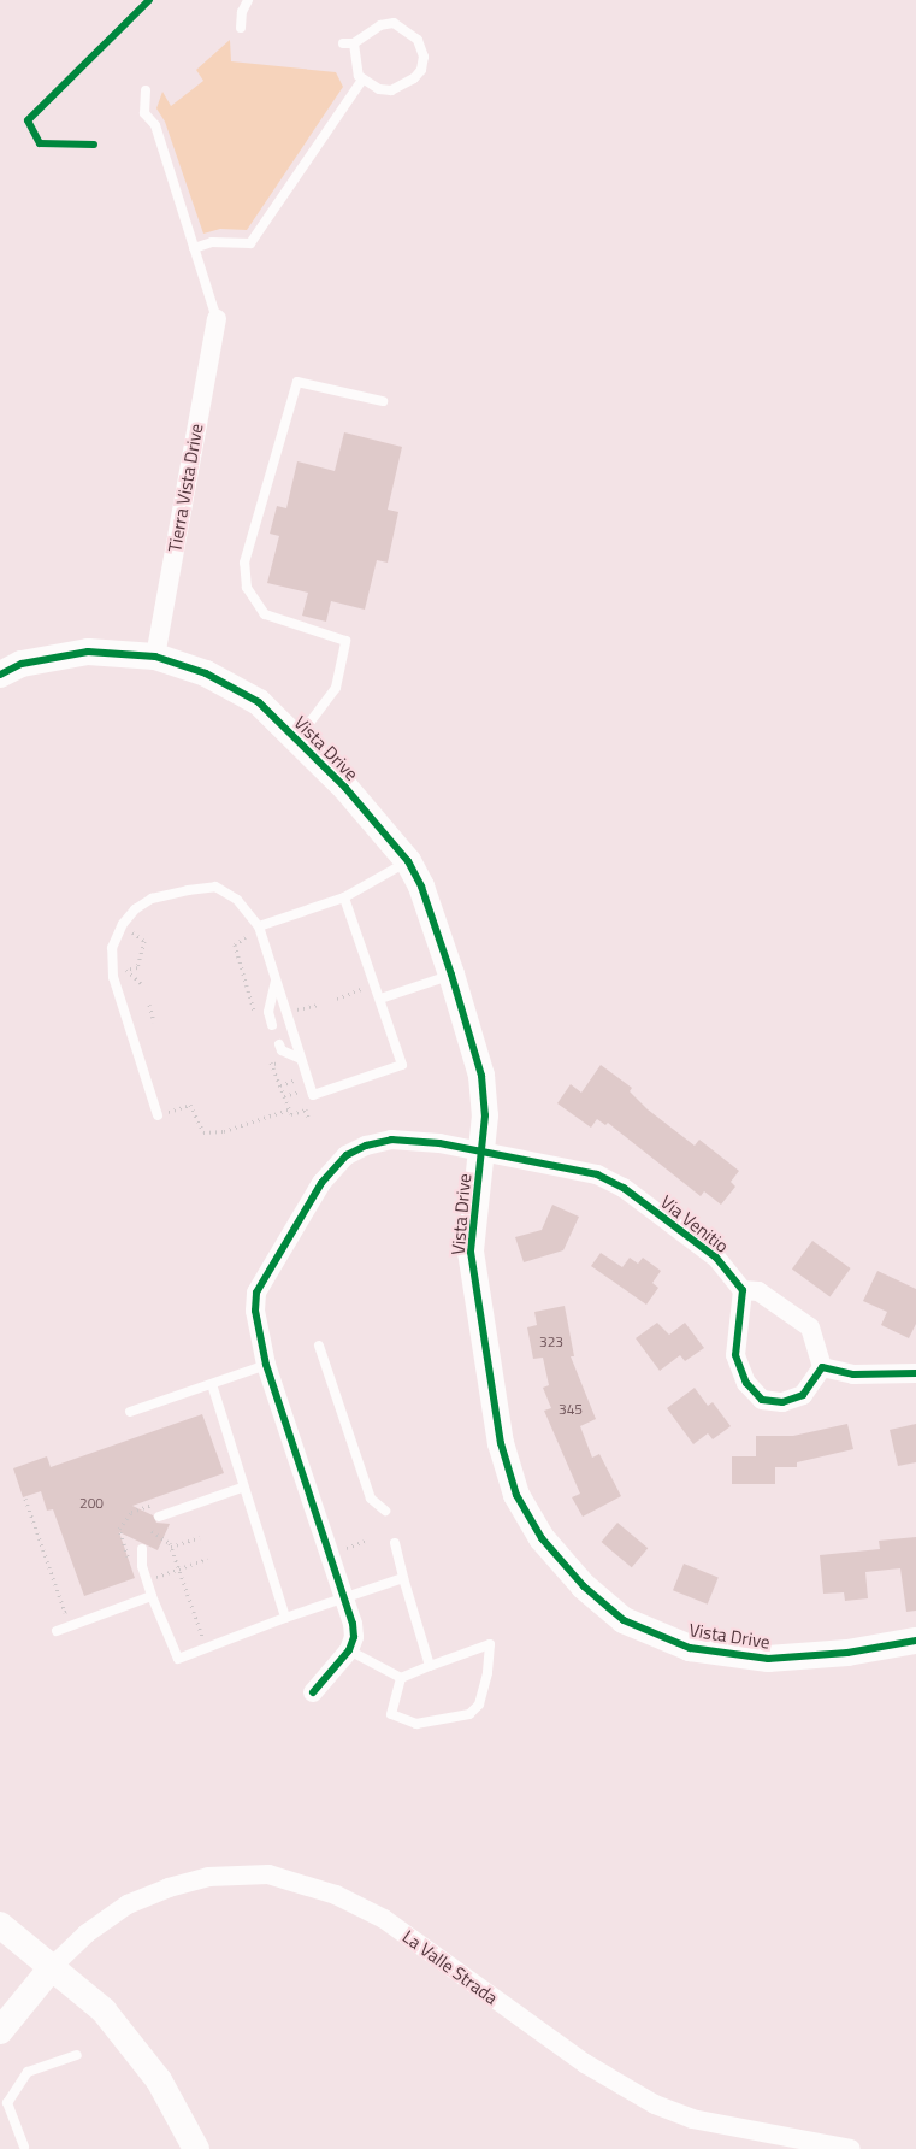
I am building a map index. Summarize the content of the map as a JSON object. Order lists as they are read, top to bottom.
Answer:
{
  "streets": {
    "street": [
      "Tierra Vista Drive",
      "Vista Drive",
      "Via Venitio",
      "La Valle Strada"
    ]
  },
  "crossings": [
    ["Tierra Vista Drive", "Vista Drive"],
    ["Vista Drive", "Via Venitio"]
  ],
  "house_numbers": ["323", "345", "200"]
}
